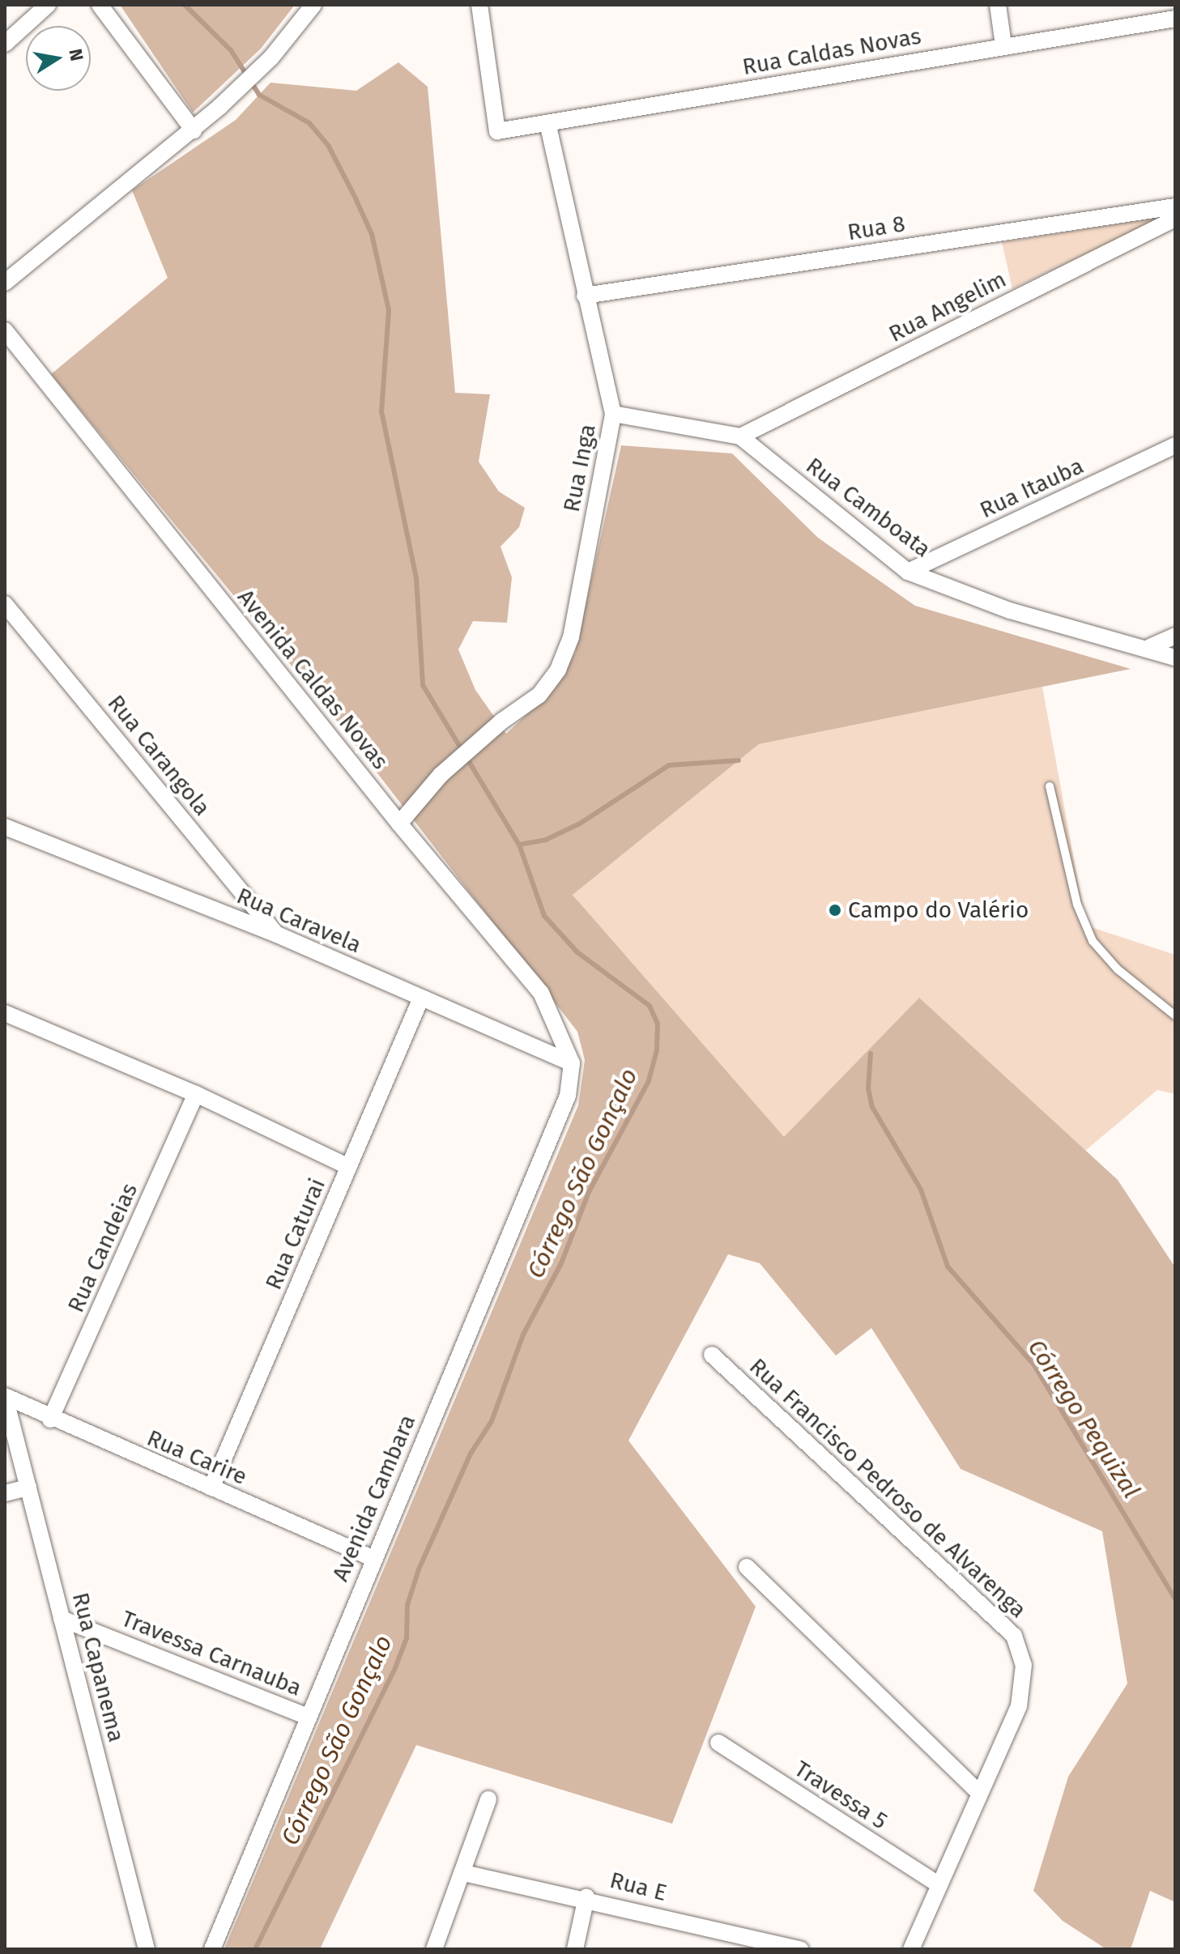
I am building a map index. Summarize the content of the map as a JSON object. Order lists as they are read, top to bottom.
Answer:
{
  "streets": {
    "street": [
      "Rua Caldas Novas",
      "Rua 8",
      "Rua Angelim",
      "Rua Inga",
      "Rua Itauba",
      "Rua Camboata",
      "Avenida Caldas Novas",
      "Rua Carangola",
      "Rua Caravela",
      "Rua Caturai",
      "Rua Candeias",
      "Rua Carire",
      "Rua Francisco Pedroso de Alvarenga",
      "Avenida Cambara",
      "Travessa Carnauba",
      "Rua Capanema",
      "Travessa 5",
      "Rua E"
    ]
  },
  "crossings": [
    ["Rua Caldas Novas", "Rua Inga"],
    ["Rua 8", "Rua Inga"],
    ["Rua Angelim", "Rua Camboata"],
    ["Rua Inga", "Rua Camboata"],
    ["Rua Inga", "Avenida Caldas Novas"],
    ["Rua Itauba", "Rua Camboata"],
    ["Avenida Caldas Novas", "Rua Caravela"],
    ["Avenida Caldas Novas", "Avenida Cambara"],
    ["Rua Carangola", "Rua Caravela"],
    ["Rua Caravela", "Rua Caturai"],
    ["Rua Caravela", "Avenida Cambara"],
    ["Rua Caturai", "Rua Carire"],
    ["Rua Candeias", "Rua Carire"],
    ["Rua Carire", "Avenida Cambara"],
    ["Rua Carire", "Rua Capanema"],
    ["Rua Francisco Pedroso de Alvarenga", "Travessa 5"],
    ["Avenida Cambara", "Travessa Carnauba"],
    ["Travessa Carnauba", "Rua Capanema"]
  ],
  "water": ["Córrego São Gonçalo", "Córrego Pequizal"],
  "places": ["Campo do Valério"],
  "north": "right"
}
